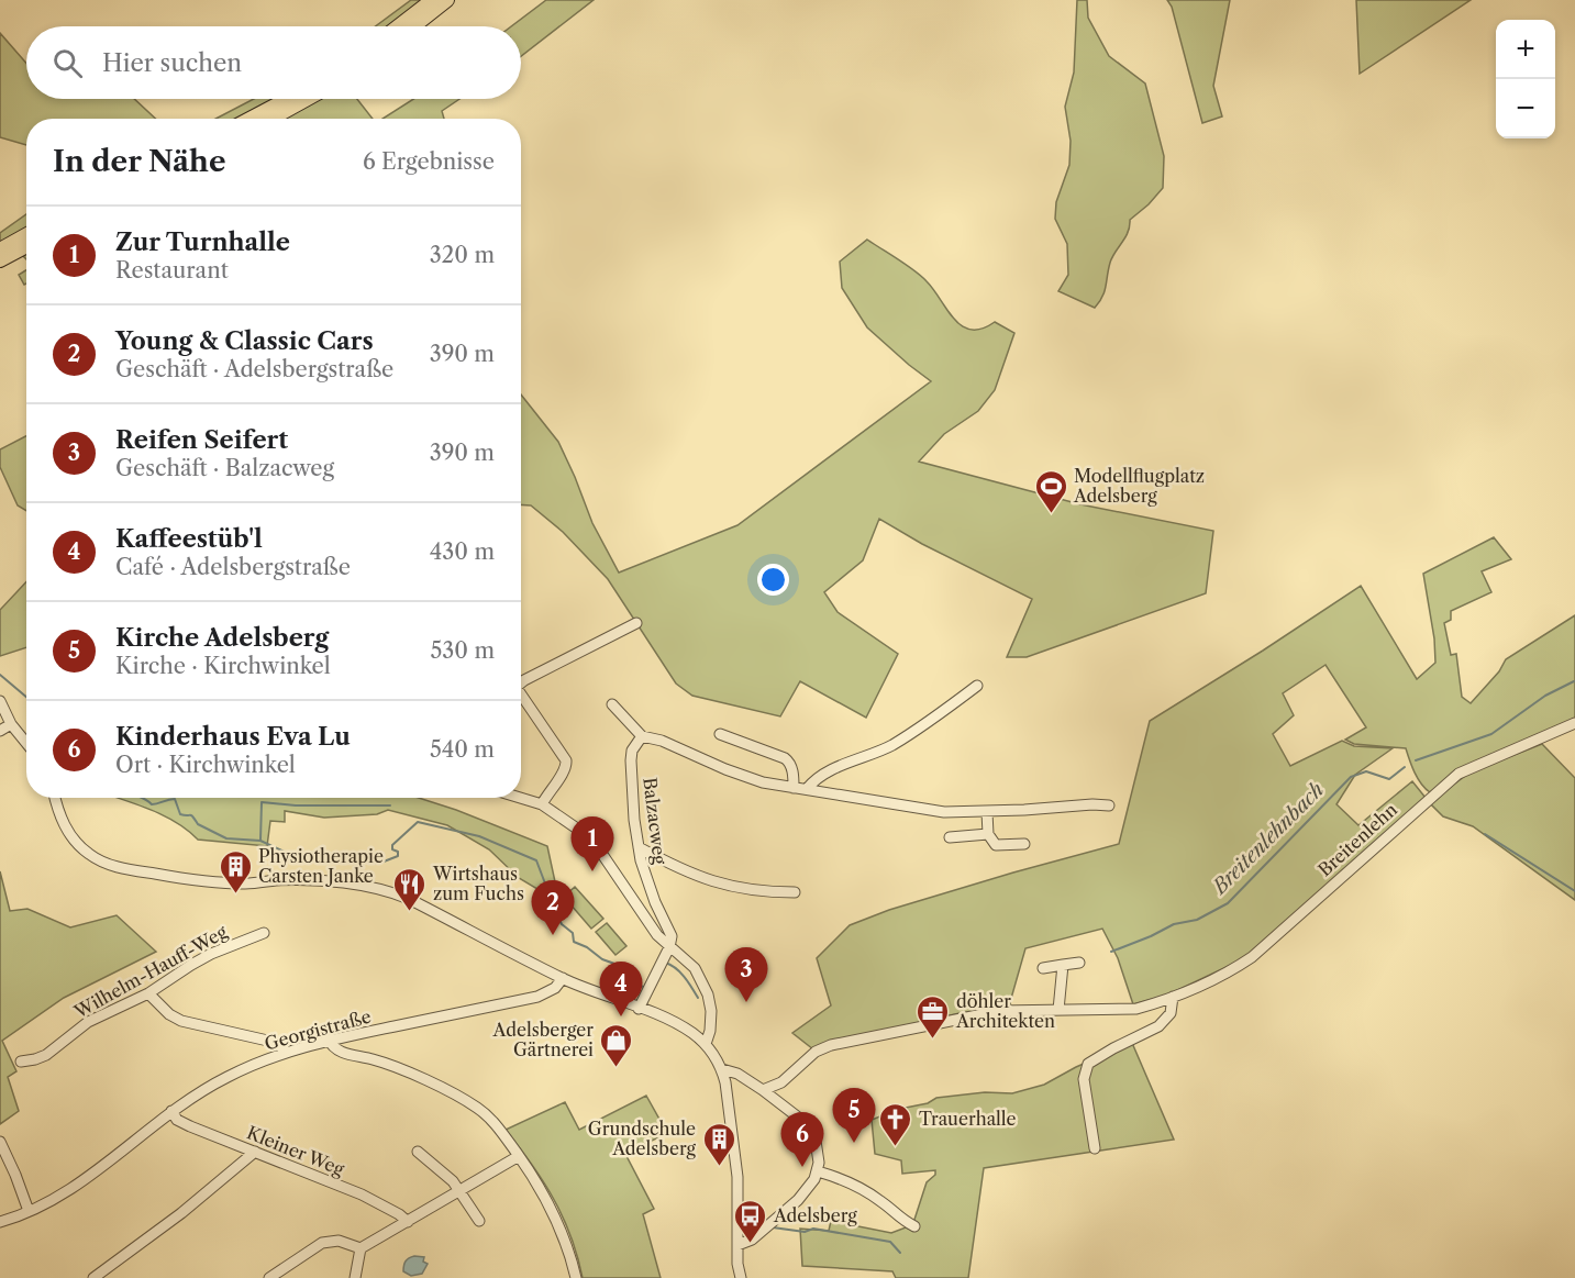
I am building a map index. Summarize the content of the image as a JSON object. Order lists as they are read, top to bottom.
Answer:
{
  "streets": {
    "street": [
      "Balzacweg",
      "Breitenlehn",
      "Wilhelm-Hauff-Weg",
      "Georgistraße",
      "Kleiner Weg"
    ]
  },
  "crossings": [
    ["Georgistraße", "Kleiner Weg"]
  ],
  "water": ["Breitenlehnbach"],
  "places": {
    "sports": ["Modellflugplatz Adelsberg"],
    "building": ["Physiotherapie Carsten Janke", "Grundschule Adelsberg"],
    "restaurant": ["Wirtshaus zum Fuchs"],
    "office": ["döhler Architekten"],
    "shop": ["Adelsberger Gärtnerei"],
    "church": ["Trauerhalle"],
    "bus stop": ["Adelsberg"]
  },
  "page": {
    "map_buttons": ["+", "−"],
    "search": "Hier suchen",
    "heading": ["In der Nähe", "6 Ergebnisse"],
    "list": [
      {
        "mark": "1",
        "name": "Zur Turnhalle",
        "note": "Restaurant",
        "value": "320 m"
      },
      {
        "mark": "2",
        "name": "Young & Classic Cars",
        "note": "Geschäft · Adelsbergstraße",
        "value": "390 m"
      },
      {
        "mark": "3",
        "name": "Reifen Seifert",
        "note": "Geschäft · Balzacweg",
        "value": "390 m"
      },
      {
        "mark": "4",
        "name": "Kaffeestüb'l",
        "note": "Café · Adelsbergstraße",
        "value": "430 m"
      },
      {
        "mark": "5",
        "name": "Kirche Adelsberg",
        "note": "Kirche · Kirchwinkel",
        "value": "530 m"
      },
      {
        "mark": "6",
        "name": "Kinderhaus Eva Lu",
        "note": "Ort · Kirchwinkel",
        "value": "540 m"
      }
    ],
    "pins": [
      "1",
      "2",
      "3",
      "4",
      "5",
      "6"
    ]
  }
}
